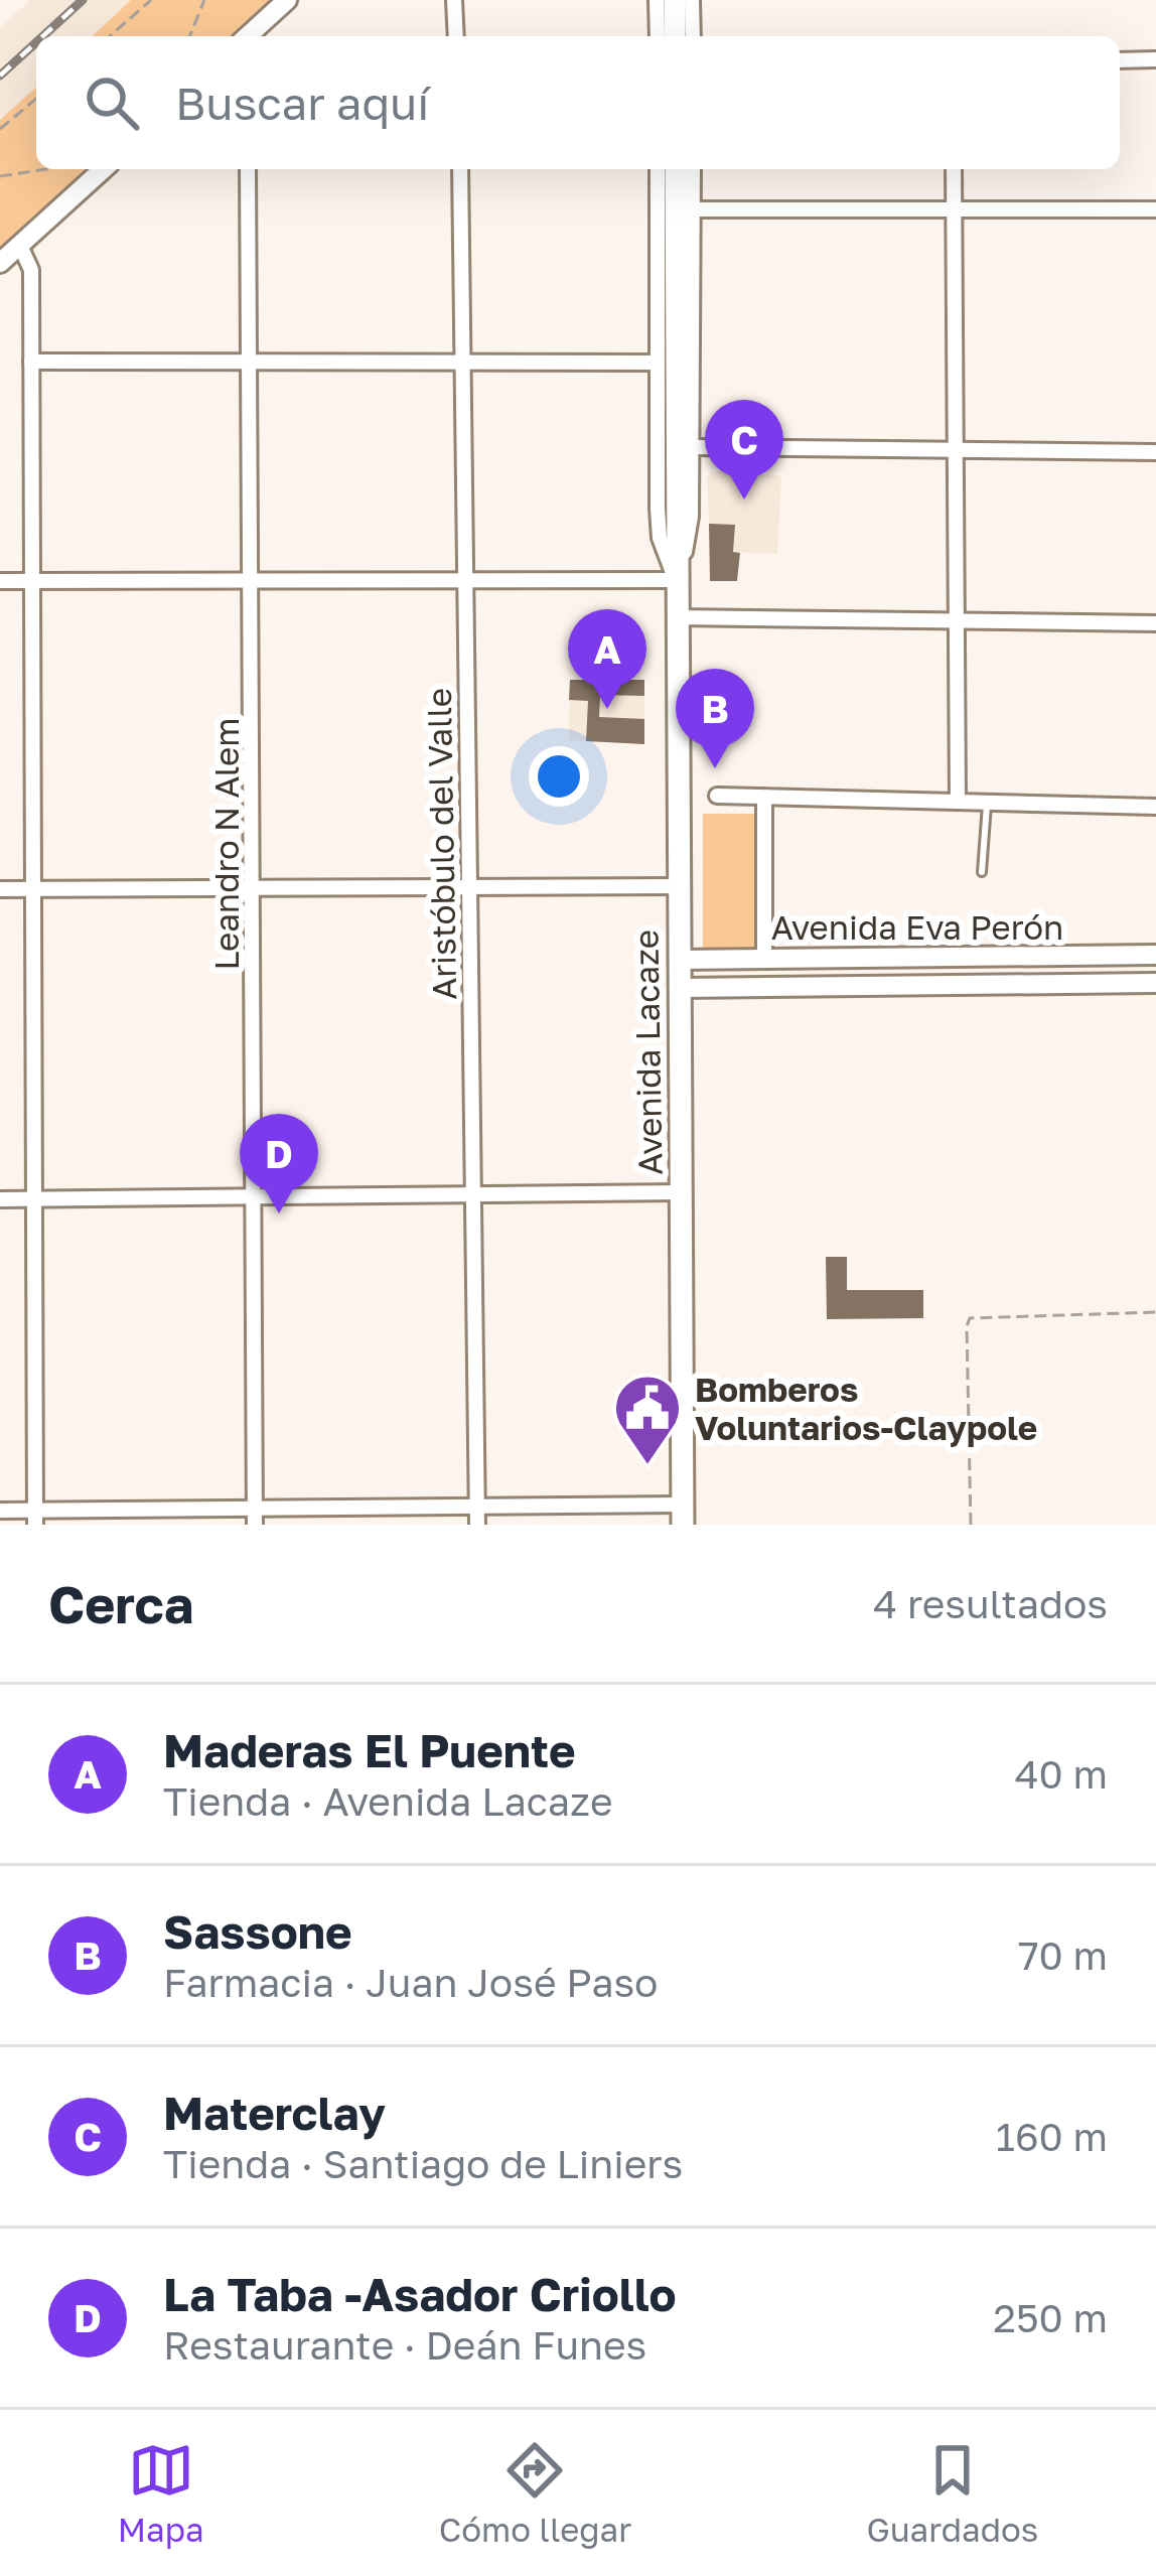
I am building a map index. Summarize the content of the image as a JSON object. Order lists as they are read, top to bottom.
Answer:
{
  "streets": {
    "main road": ["Avenida Eva Perón", "Avenida Lacaze"],
    "street": ["Leandro N Alem", "Aristóbulo del Valle"]
  },
  "crossings": [
    ["Avenida Eva Perón", "Avenida Lacaze"]
  ],
  "places": {
    "public building": ["Bomberos Voluntarios-Claypole"]
  },
  "page": {
    "search": "Buscar aquí",
    "pins": [
      "C",
      "A",
      "B",
      "D"
    ],
    "heading": ["Cerca", "4 resultados"],
    "list": [
      {
        "mark": "A",
        "name": "Maderas El Puente",
        "note": "Tienda · Avenida Lacaze",
        "value": "40 m"
      },
      {
        "mark": "B",
        "name": "Sassone",
        "note": "Farmacia · Juan José Paso",
        "value": "70 m"
      },
      {
        "mark": "C",
        "name": "Materclay",
        "note": "Tienda · Santiago de Liniers",
        "value": "160 m"
      },
      {
        "mark": "D",
        "name": "La Taba -Asador Criollo",
        "note": "Restaurante · Deán Funes",
        "value": "250 m"
      }
    ],
    "nav": ["Mapa", "Cómo llegar", "Guardados"]
  }
}
